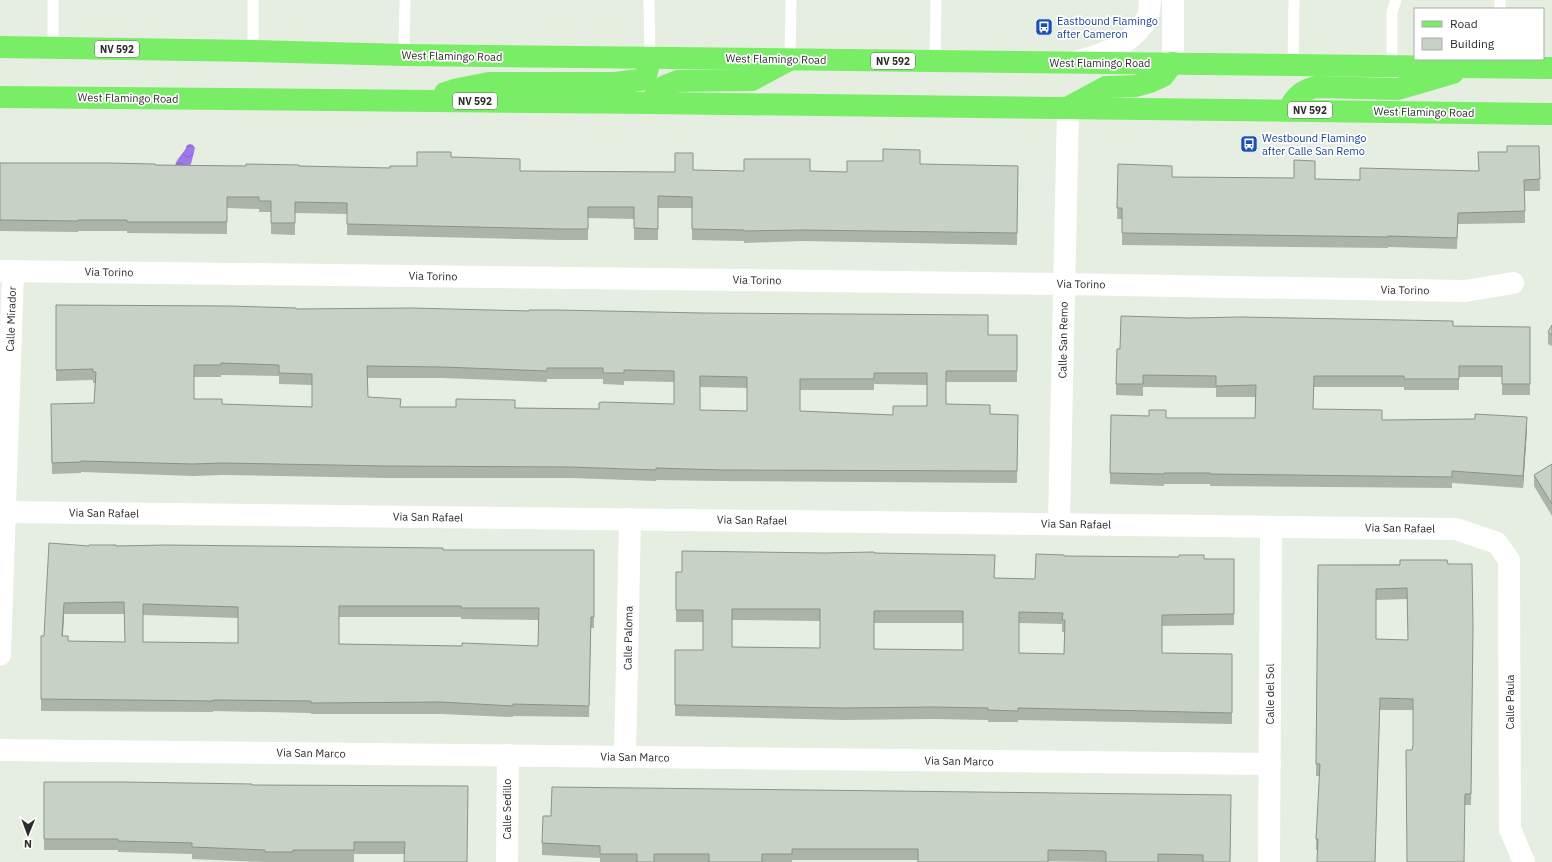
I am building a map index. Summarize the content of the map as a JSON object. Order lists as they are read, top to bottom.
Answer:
{
  "streets": {
    "main road": ["NV 592", "West Flamingo Road"],
    "street": [
      "Via Torino",
      "Calle Mirador",
      "Calle San Remo",
      "Via San Rafael",
      "Calle Paloma",
      "Calle del Sol",
      "Calle Paula",
      "Via San Marco",
      "Calle Sedillo"
    ]
  },
  "crossings": [
    ["West Flamingo Road", "Calle San Remo"],
    ["Via Torino", "Calle Mirador"],
    ["Via Torino", "Calle San Remo"],
    ["Calle Mirador", "Via San Rafael"],
    ["Calle San Remo", "Via San Rafael"],
    ["Via San Rafael", "Calle Paloma"],
    ["Via San Rafael", "Calle del Sol"],
    ["Via San Rafael", "Calle Paula"],
    ["Calle Paloma", "Via San Marco"],
    ["Calle del Sol", "Via San Marco"],
    ["Via San Marco", "Calle Sedillo"]
  ],
  "places": {
    "bus stop": ["Eastbound Flamingo after Cameron", "Westbound Flamingo after Calle San Remo"]
  },
  "legend": ["Road", "Building"],
  "north": "bottom"
}
